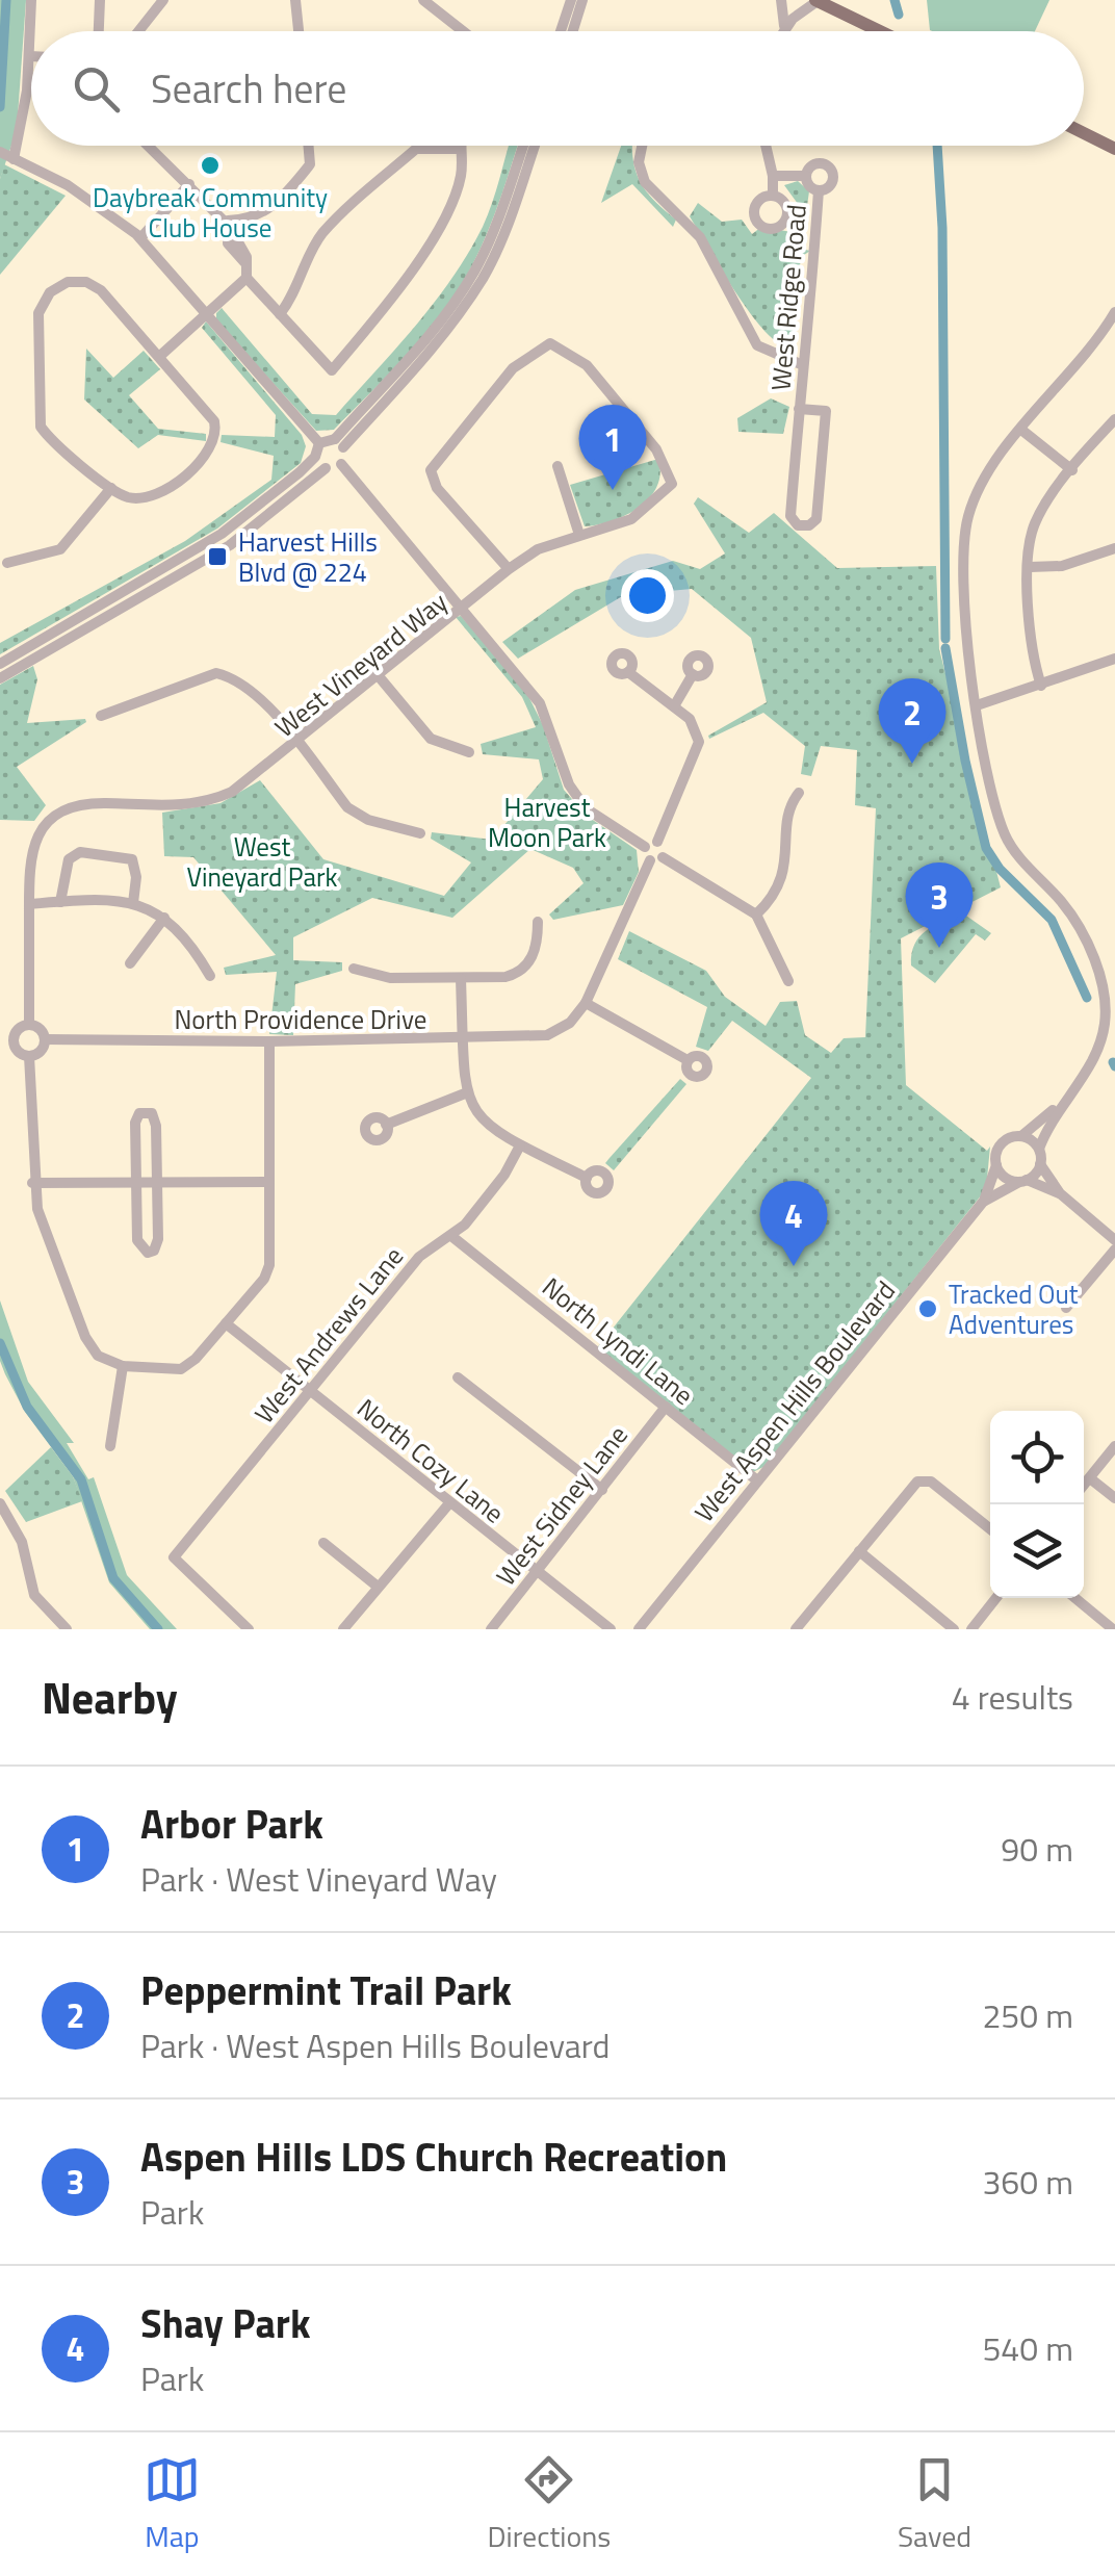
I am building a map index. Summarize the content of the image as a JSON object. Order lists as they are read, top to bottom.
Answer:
{
  "streets": {
    "street": [
      "West Ridge Road",
      "West Vineyard Way",
      "North Providence Drive",
      "West Andrews Lane",
      "North Lyndi Lane",
      "West Aspen Hills Boulevard",
      "North Cozy Lane",
      "West Sidney Lane"
    ]
  },
  "crossings": [
    ["West Andrews Lane", "North Lyndi Lane"],
    ["West Andrews Lane", "North Cozy Lane"],
    ["North Lyndi Lane", "West Aspen Hills Boulevard"],
    ["North Lyndi Lane", "West Sidney Lane"],
    ["North Cozy Lane", "West Sidney Lane"]
  ],
  "parks": ["Harvest Moon Park", "West Vineyard Park"],
  "places": {
    "other": ["Daybreak Community Club House", "Tracked Out Adventures"],
    "transit": ["Harvest Hills Blvd @ 224"]
  },
  "page": {
    "search": "Search here",
    "pins": [
      "1",
      "2",
      "3",
      "4"
    ],
    "heading": ["Nearby", "4 results"],
    "list": [
      {
        "mark": "1",
        "name": "Arbor Park",
        "note": "Park · West Vineyard Way",
        "value": "90 m"
      },
      {
        "mark": "2",
        "name": "Peppermint Trail Park",
        "note": "Park · West Aspen Hills Boulevard",
        "value": "250 m"
      },
      {
        "mark": "3",
        "name": "Aspen Hills LDS Church Recreation",
        "note": "Park",
        "value": "360 m"
      },
      {
        "mark": "4",
        "name": "Shay Park",
        "note": "Park",
        "value": "540 m"
      }
    ],
    "nav": ["Map", "Directions", "Saved"]
  }
}
